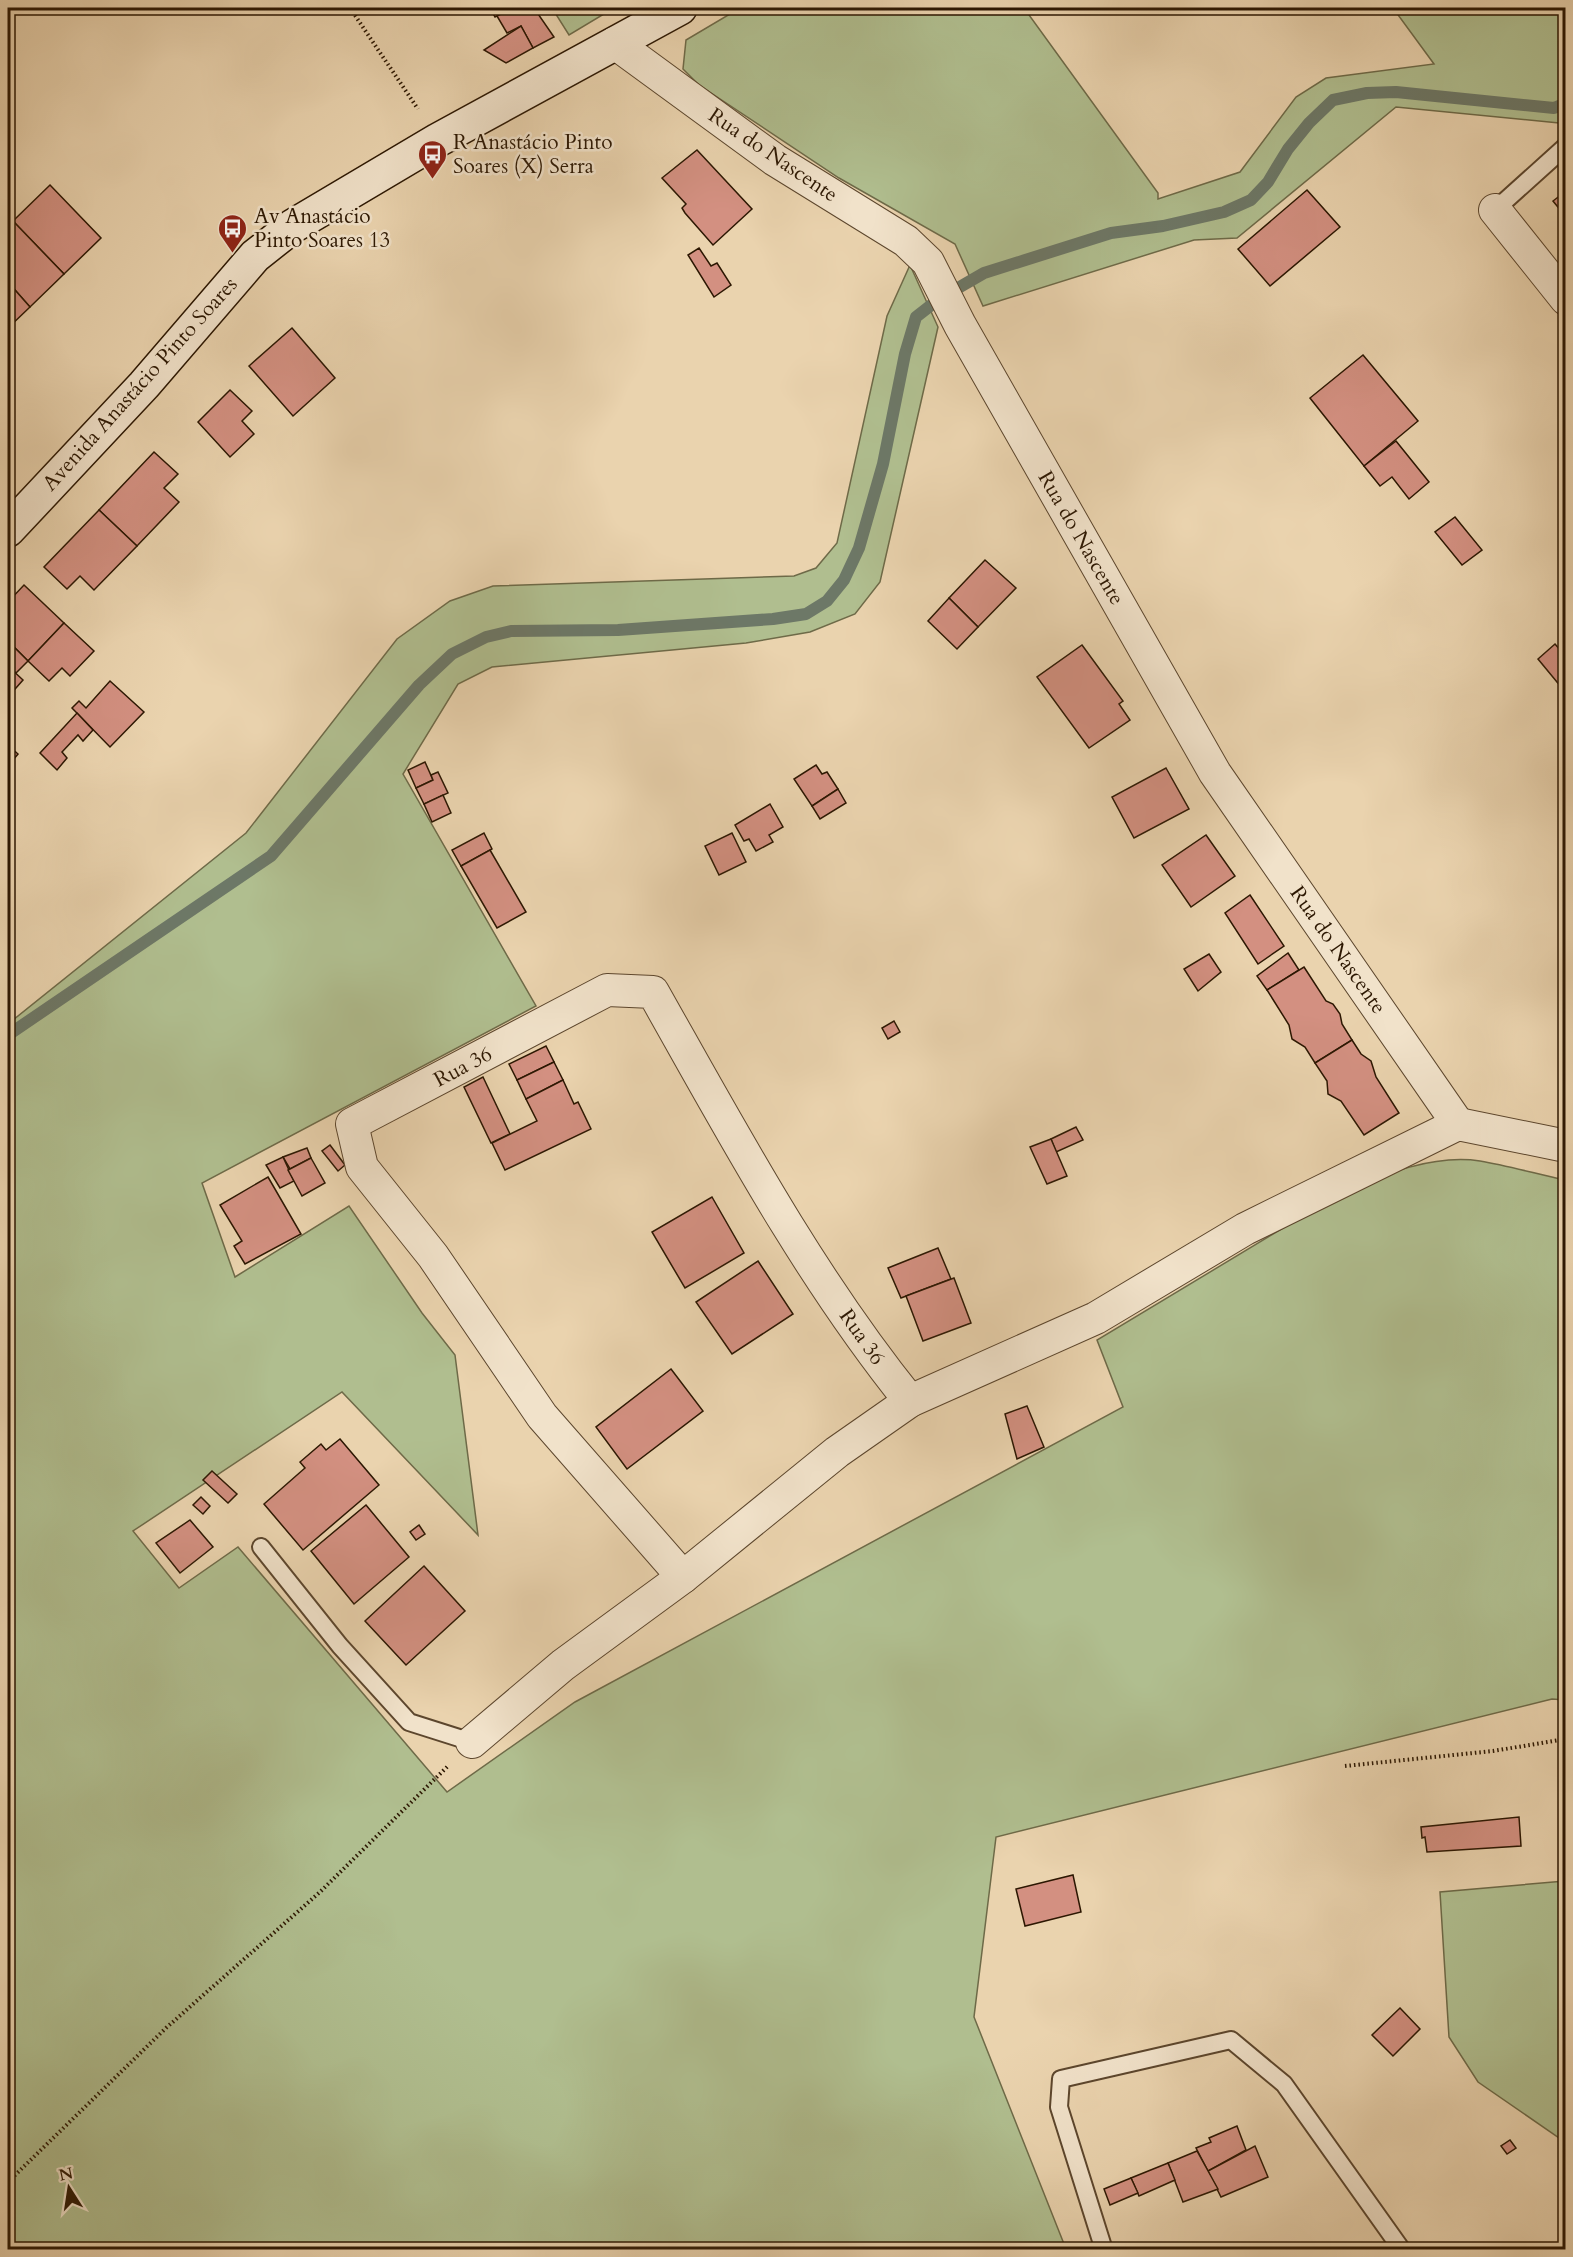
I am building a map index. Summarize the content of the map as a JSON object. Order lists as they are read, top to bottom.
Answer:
{
  "streets": {
    "street": ["Rua do Nascente", "Avenida Anastácio Pinto Soares", "Rua 36"]
  },
  "crossings": [
    ["Rua do Nascente", "Avenida Anastácio Pinto Soares"]
  ],
  "places": {
    "bus stop": ["R Anastácio Pinto Soares (X) Serra", "Av Anastácio Pinto Soares 13"]
  },
  "north": "top"
}
